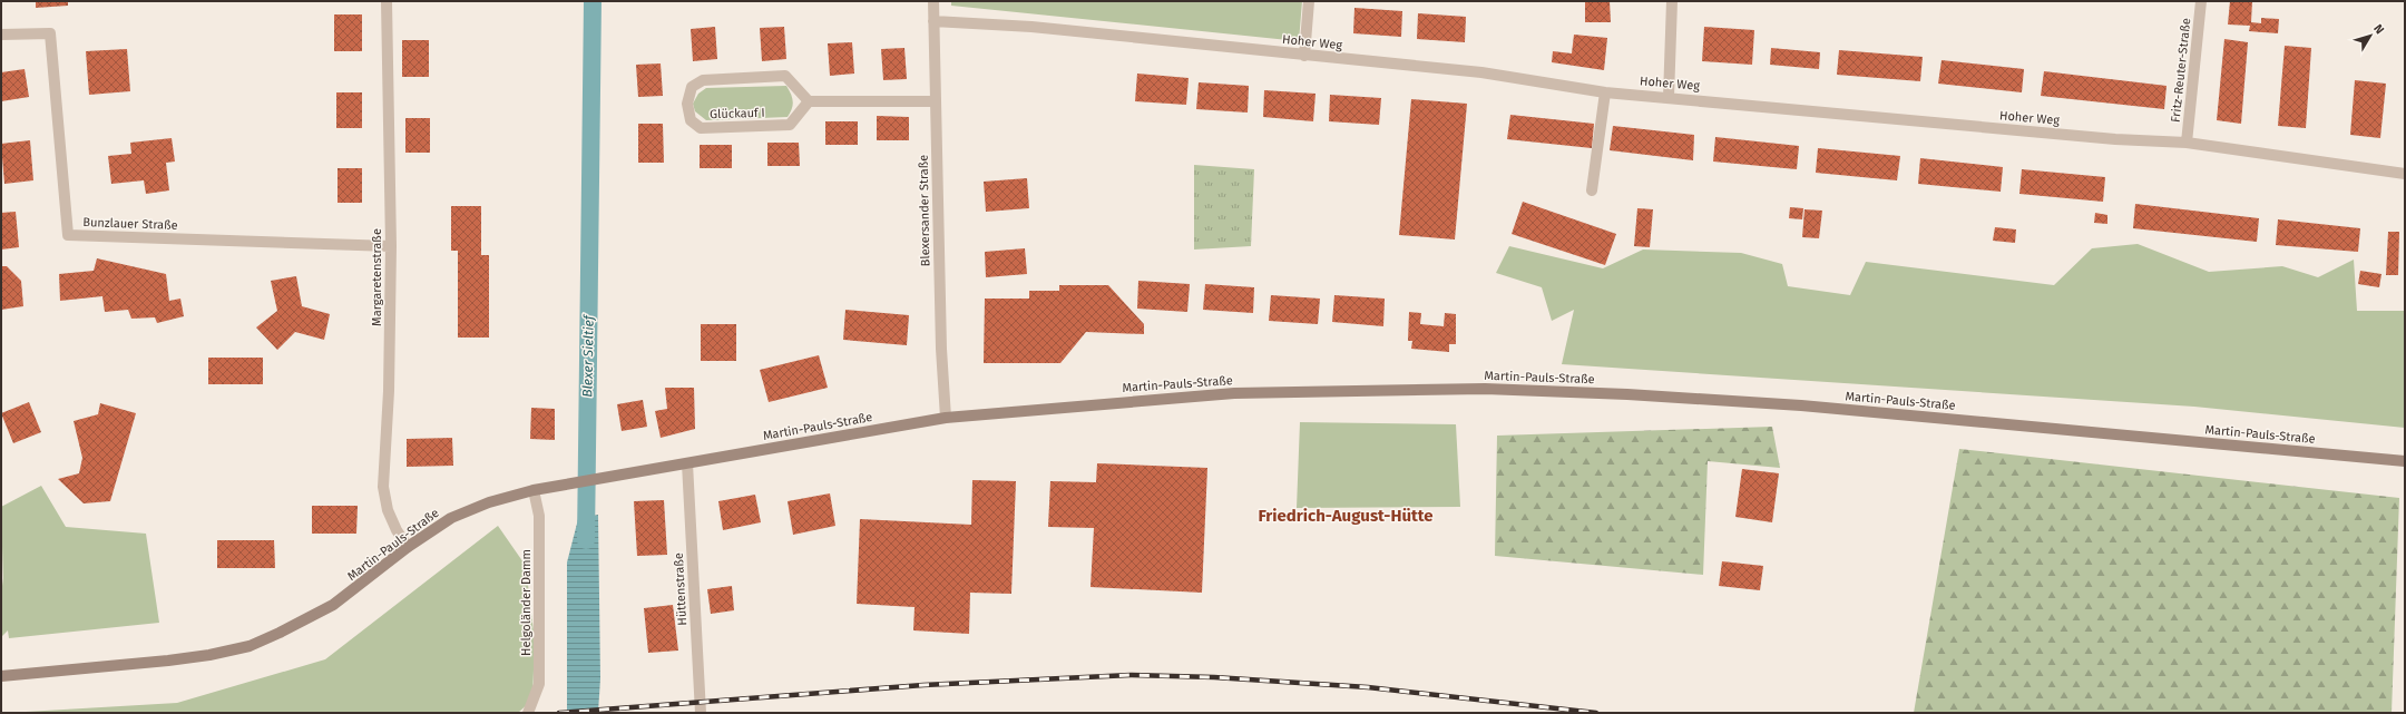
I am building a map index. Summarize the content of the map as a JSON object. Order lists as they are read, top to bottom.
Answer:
{
  "streets": {
    "street": [
      "Hoher Weg",
      "Fritz-Reuter-Straße",
      "Glückauf I",
      "Blexersander Straße",
      "Bunzlauer Straße",
      "Margaretenstraße",
      "Martin-Pauls-Straße",
      "Hüttenstraße",
      "Helgoländer Damm"
    ]
  },
  "crossings": [
    ["Hoher Weg", "Fritz-Reuter-Straße"],
    ["Hoher Weg", "Blexersander Straße"],
    ["Blexersander Straße", "Martin-Pauls-Straße"],
    ["Bunzlauer Straße", "Margaretenstraße"],
    ["Margaretenstraße", "Martin-Pauls-Straße"],
    ["Martin-Pauls-Straße", "Hüttenstraße"],
    ["Martin-Pauls-Straße", "Helgoländer Damm"]
  ],
  "districts": ["Friedrich-August-Hütte"],
  "water": ["Blexer Sieltief"],
  "north": "top right"
}
